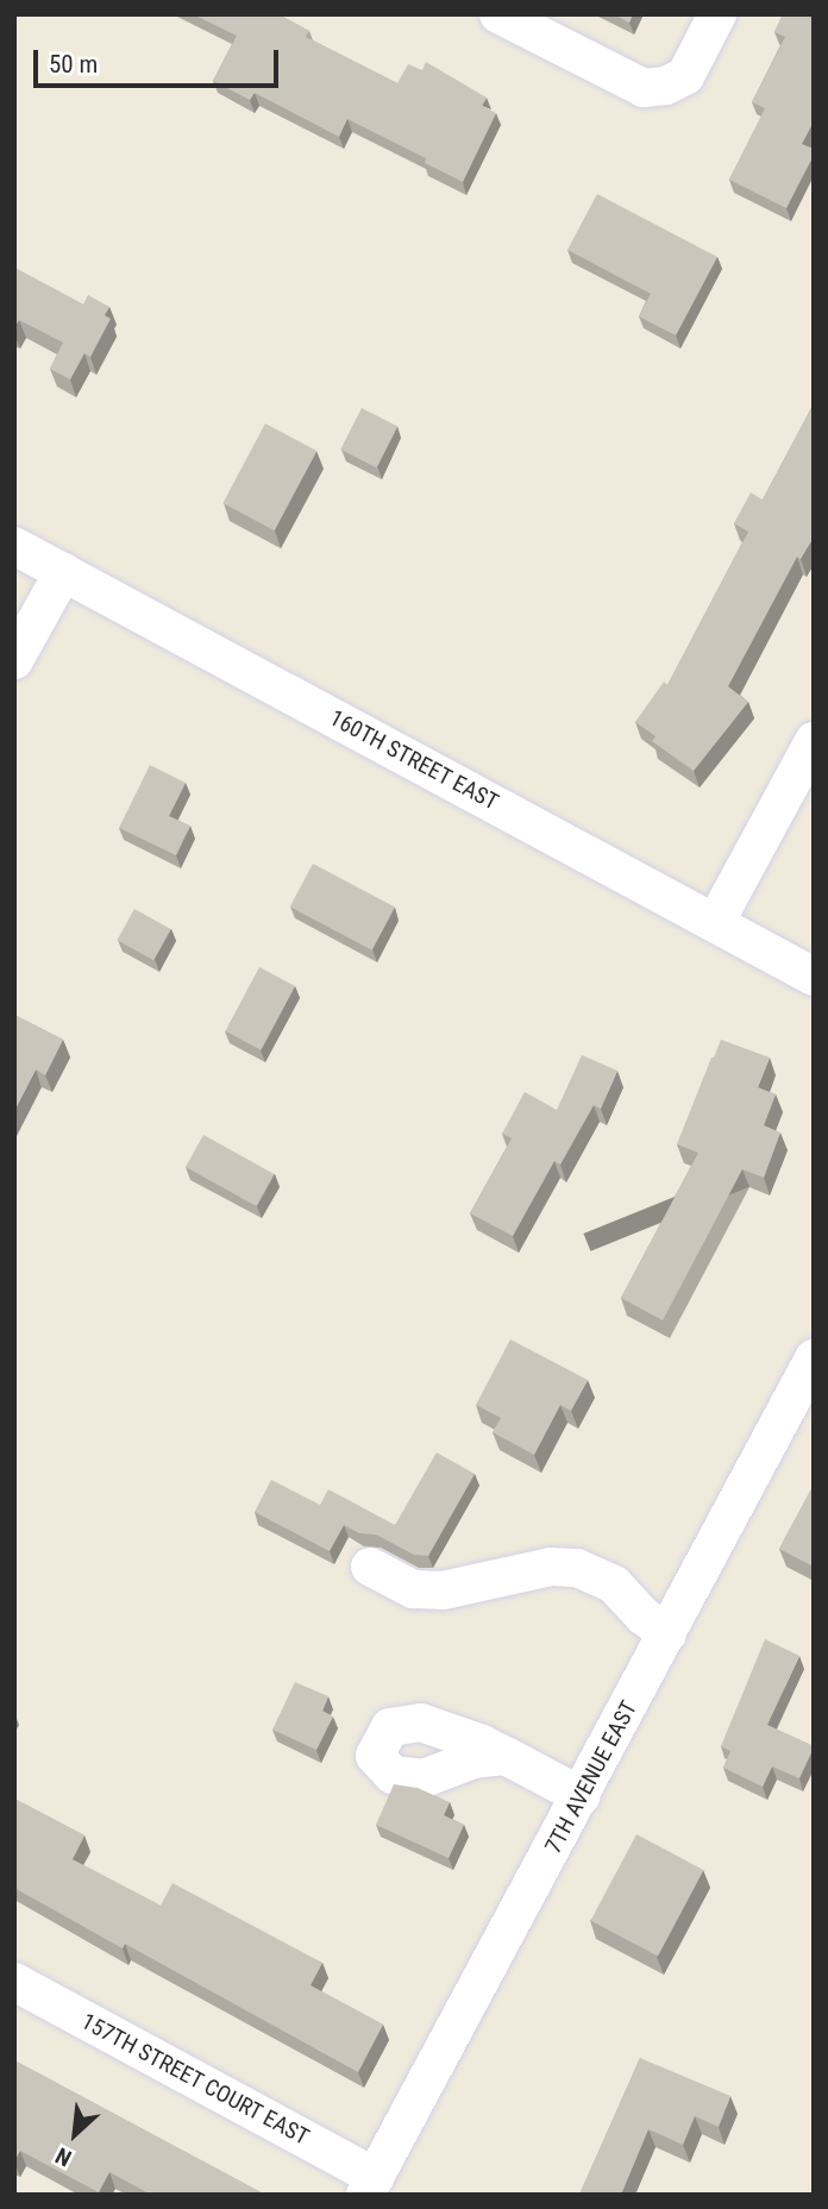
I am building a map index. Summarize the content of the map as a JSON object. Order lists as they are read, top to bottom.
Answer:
{
  "streets": {
    "street": ["160TH STREET EAST", "7TH AVENUE EAST", "157TH STREET COURT EAST"]
  },
  "crossings": [
    ["7TH AVENUE EAST", "157TH STREET COURT EAST"]
  ],
  "scale_bar": "50 m",
  "north": "bottom left"
}
